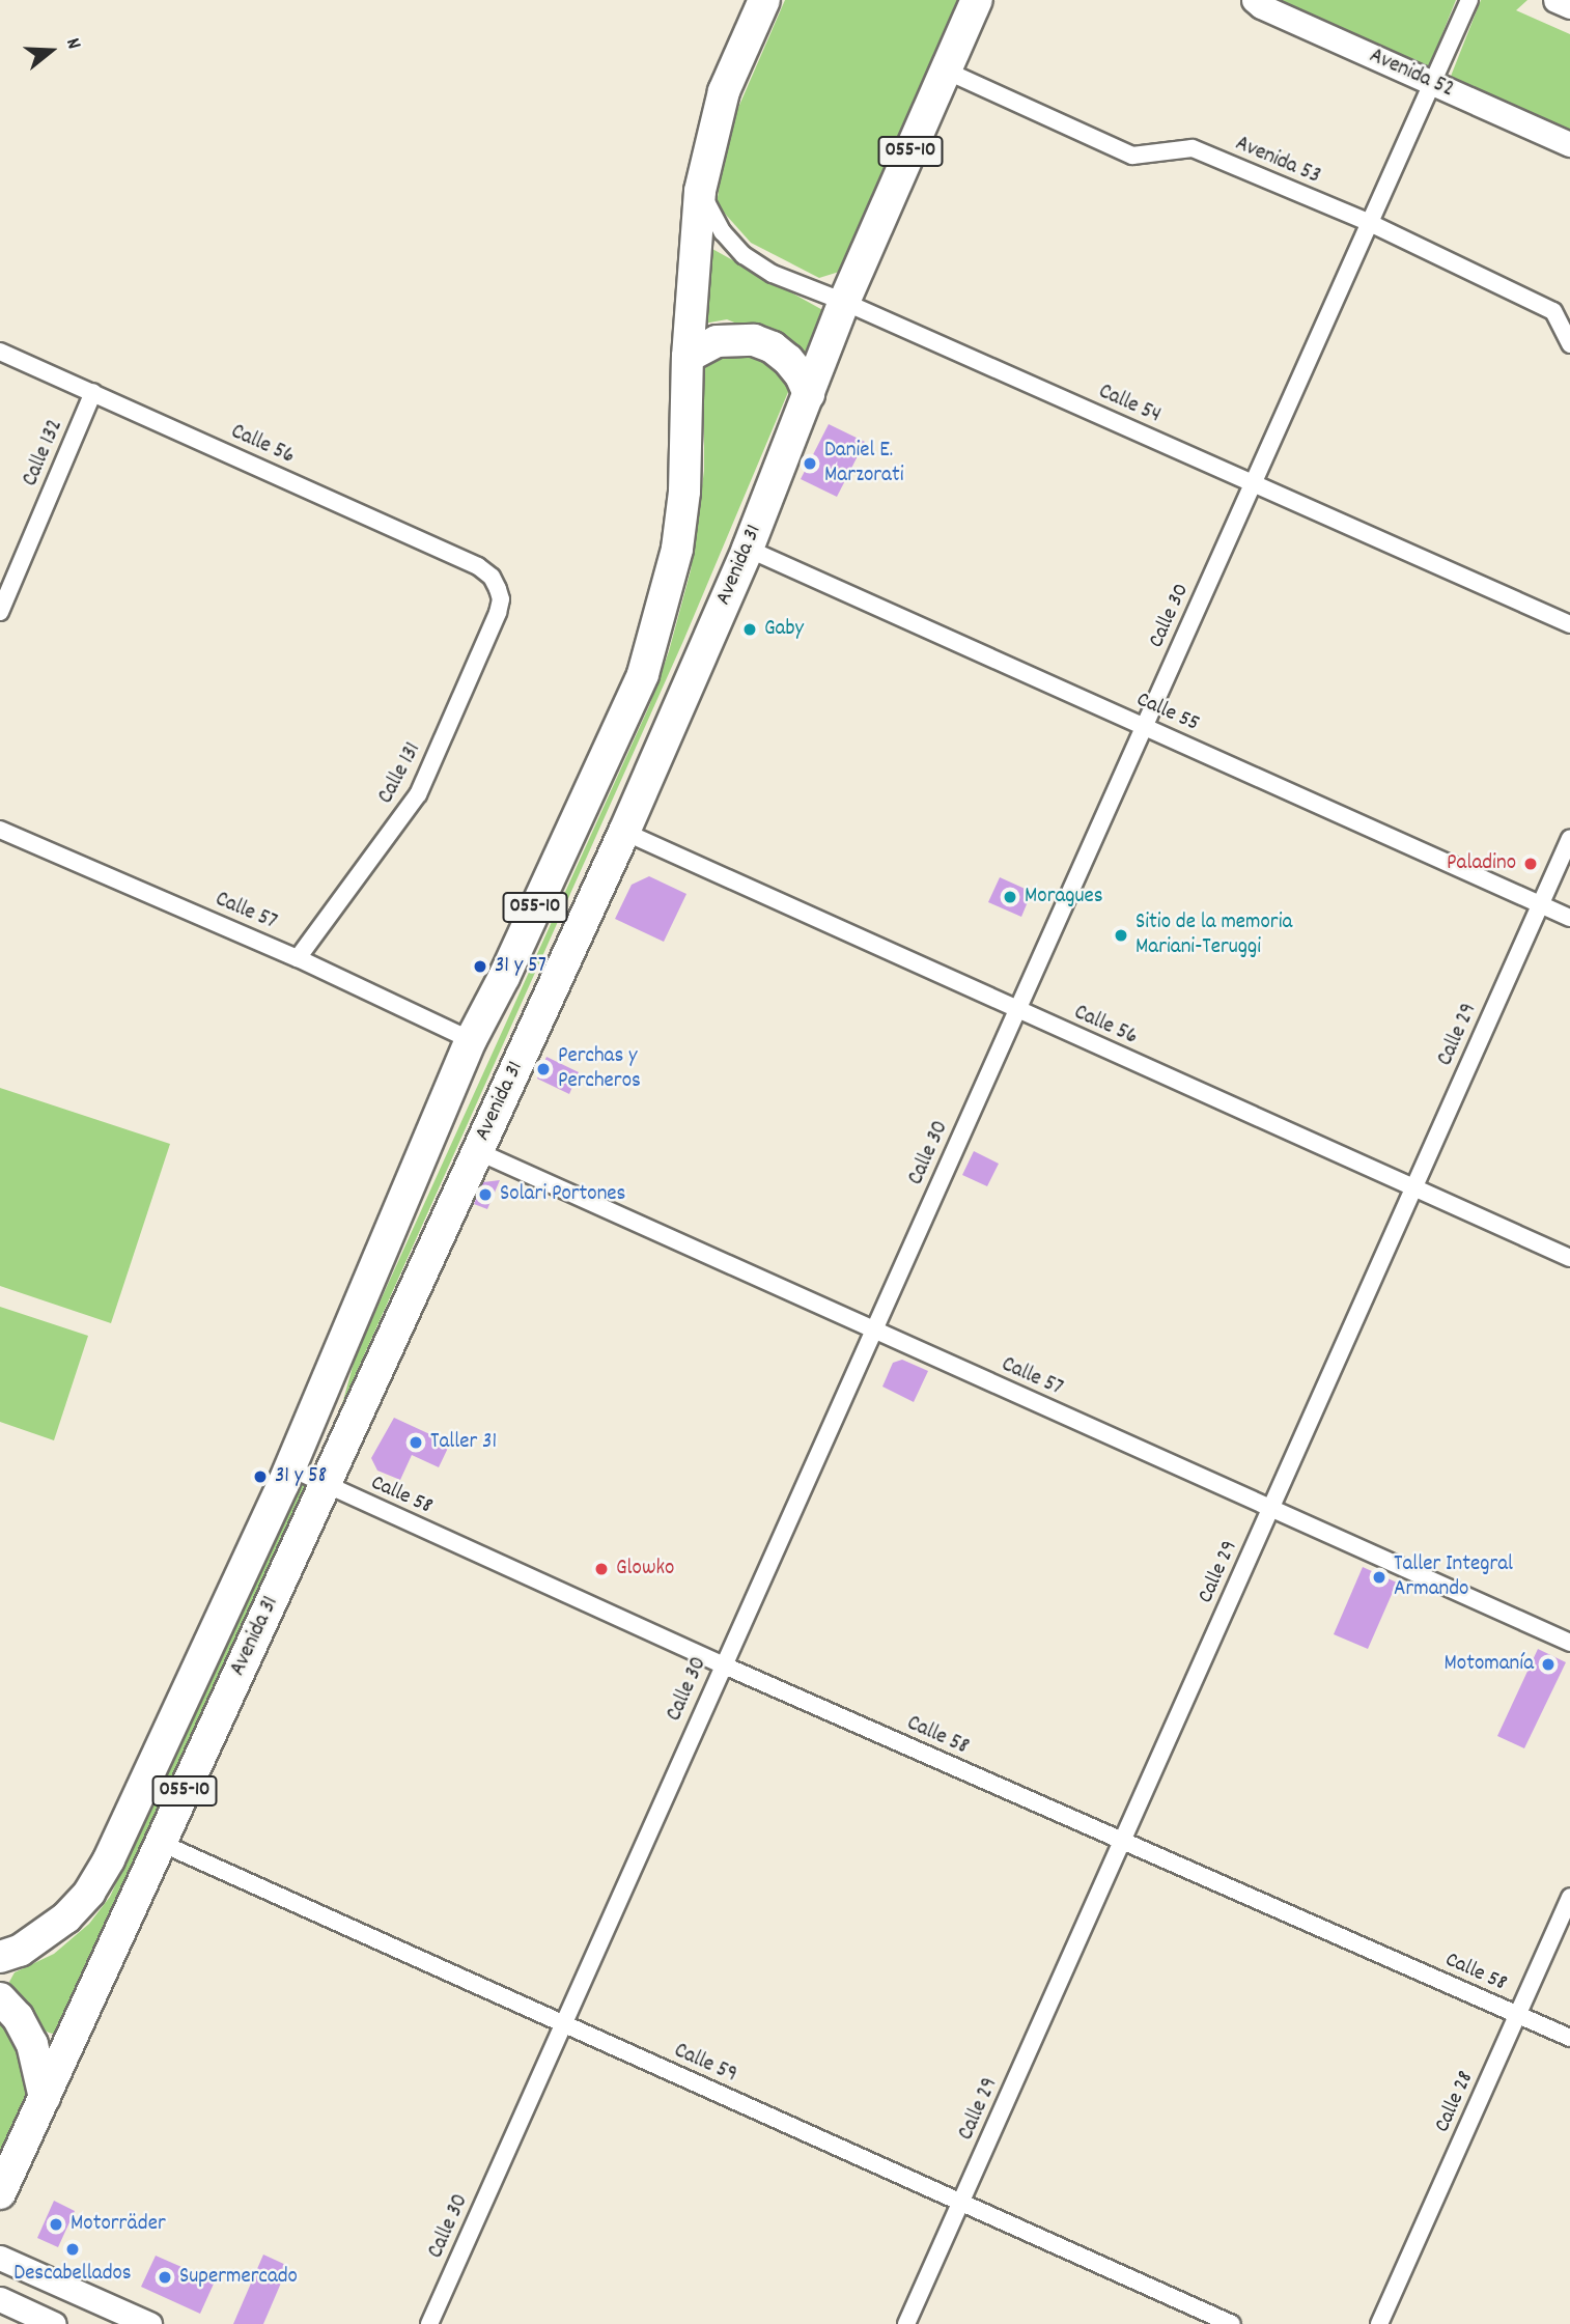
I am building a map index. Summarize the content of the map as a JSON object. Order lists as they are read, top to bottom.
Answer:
{
  "streets": {
    "highway": ["055-10", "Avenida 31"],
    "street": [
      "Avenida 52",
      "Avenida 53",
      "Calle 54",
      "Calle 56",
      "Calle 132",
      "Calle 30",
      "Calle 55",
      "Calle 131",
      "Calle 57",
      "Calle 29",
      "Calle 58",
      "Calle 59",
      "Calle 28"
    ]
  },
  "crossings": [
    ["Avenida 52", "Calle 30"],
    ["Avenida 53", "Avenida 31"],
    ["Avenida 53", "Calle 30"],
    ["Calle 54", "Avenida 31"],
    ["Calle 54", "Calle 30"],
    ["Calle 56", "Calle 132"],
    ["Calle 56", "Avenida 31"],
    ["Calle 56", "Calle 30"],
    ["Calle 56", "Calle 131"],
    ["Calle 56", "Calle 29"],
    ["Avenida 31", "Calle 55"],
    ["Avenida 31", "Calle 57"],
    ["Avenida 31", "Calle 58"],
    ["Avenida 31", "Calle 59"],
    ["Calle 30", "Calle 55"],
    ["Calle 30", "Calle 57"],
    ["Calle 30", "Calle 58"],
    ["Calle 30", "Calle 59"],
    ["Calle 55", "Calle 29"],
    ["Calle 131", "Calle 57"],
    ["Calle 57", "Calle 29"],
    ["Calle 29", "Calle 58"],
    ["Calle 29", "Calle 59"],
    ["Calle 58", "Calle 28"]
  ],
  "places": [
    "Daniel E. Marzorati",
    "Gaby",
    "Paladino",
    "Moragues",
    "Sitio de la memoria Mariani-Teruggi",
    "31 y 57",
    "Perchas y Percheros",
    "Solari Portones",
    "Taller 31",
    "31 y 58",
    "Glowko",
    "Taller Integral Armando",
    "Motomanía",
    "Motorräder",
    "Descabellados",
    "Supermercado"
  ],
  "north": "right"
}
